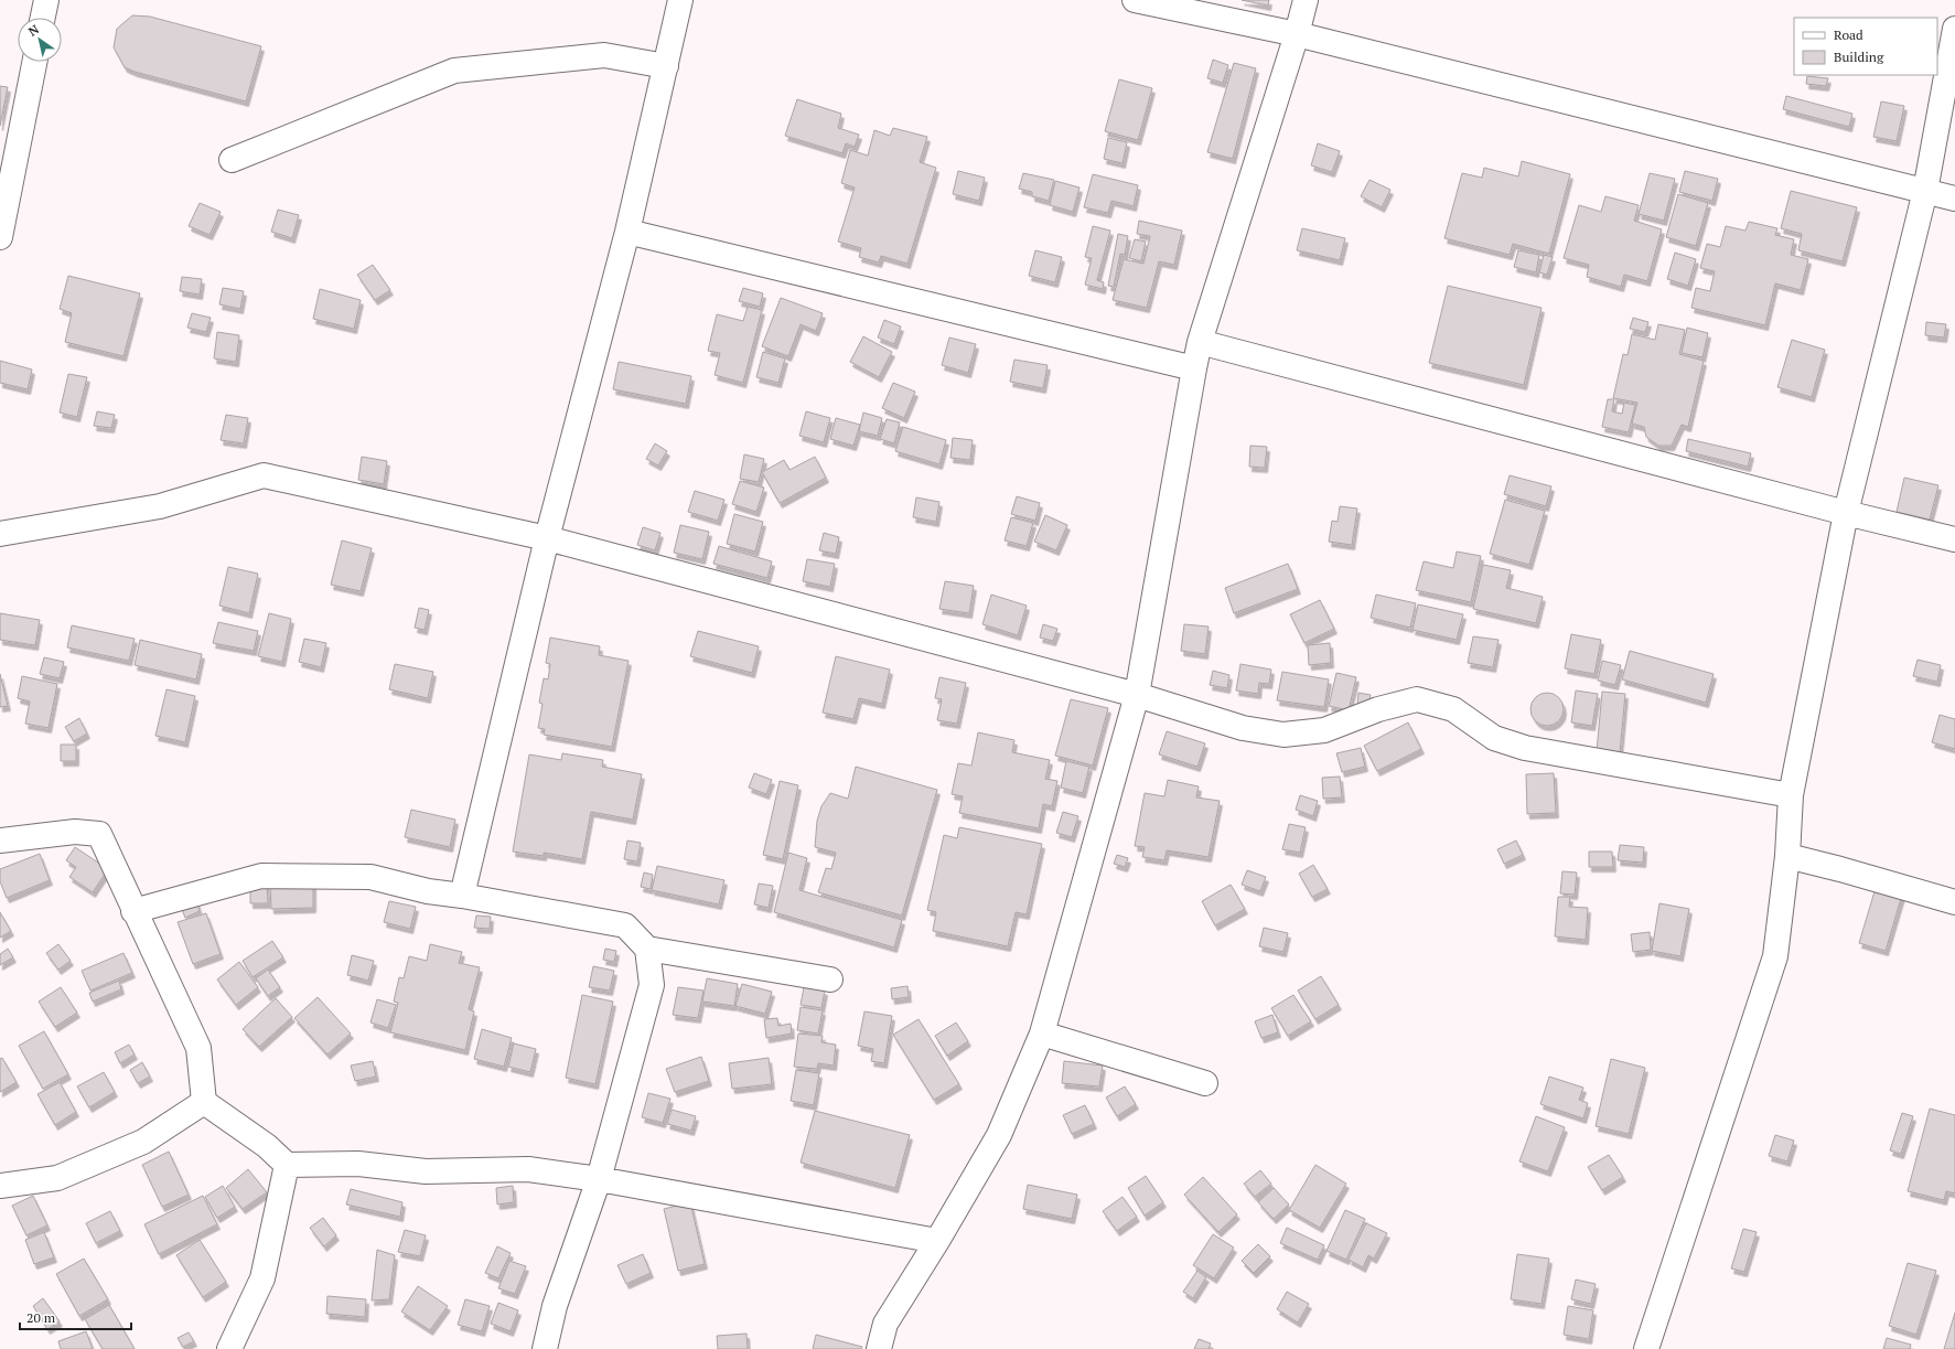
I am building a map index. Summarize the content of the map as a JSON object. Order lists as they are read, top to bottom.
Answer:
{
  "legend": ["Road", "Building"],
  "scale_bar": "20 m",
  "north": "top left"
}
